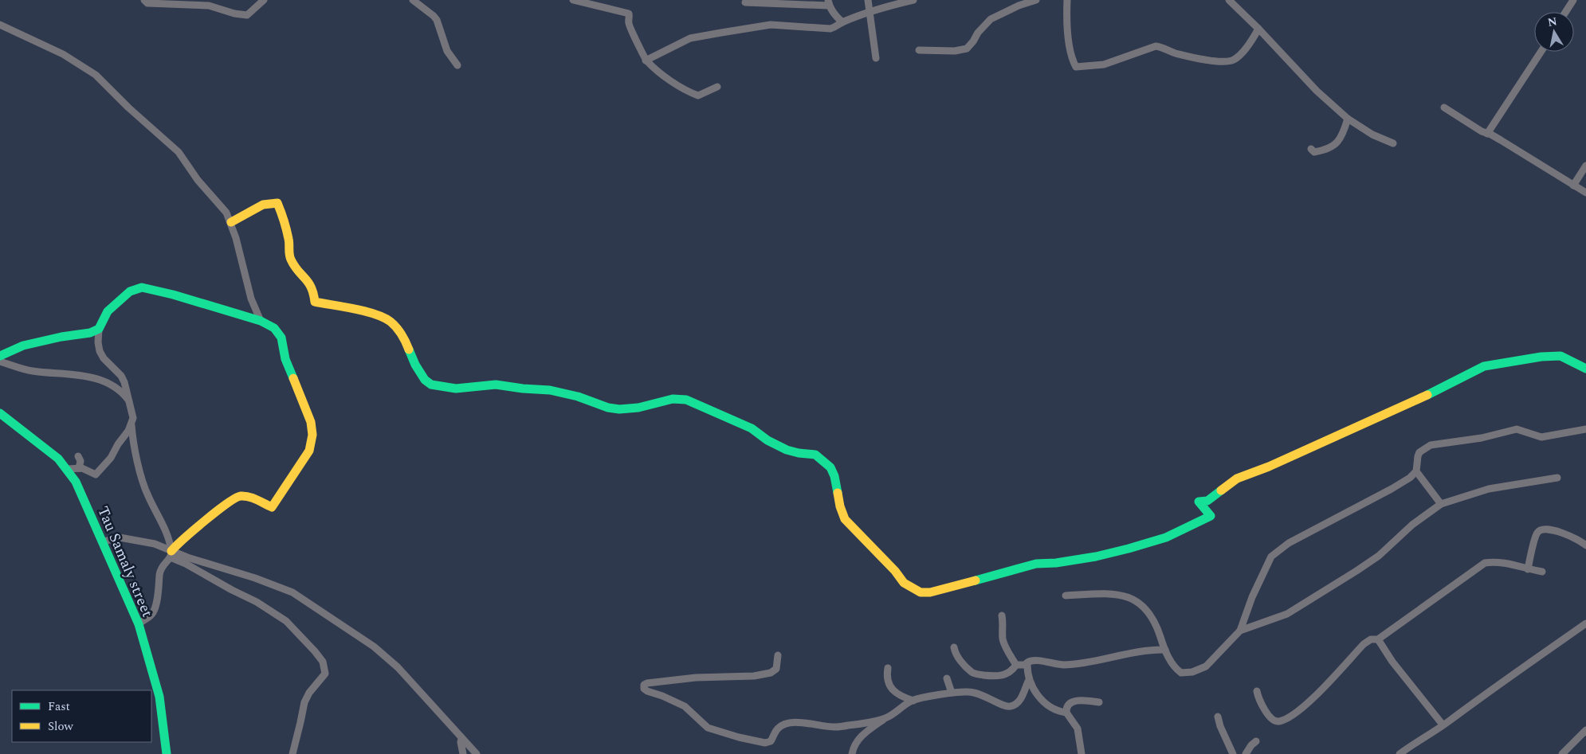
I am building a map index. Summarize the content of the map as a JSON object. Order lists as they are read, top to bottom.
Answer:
{
  "streets": {
    "street": ["Tau Samaly street"]
  },
  "legend": ["Fast", "Slow"],
  "north": "top"
}
